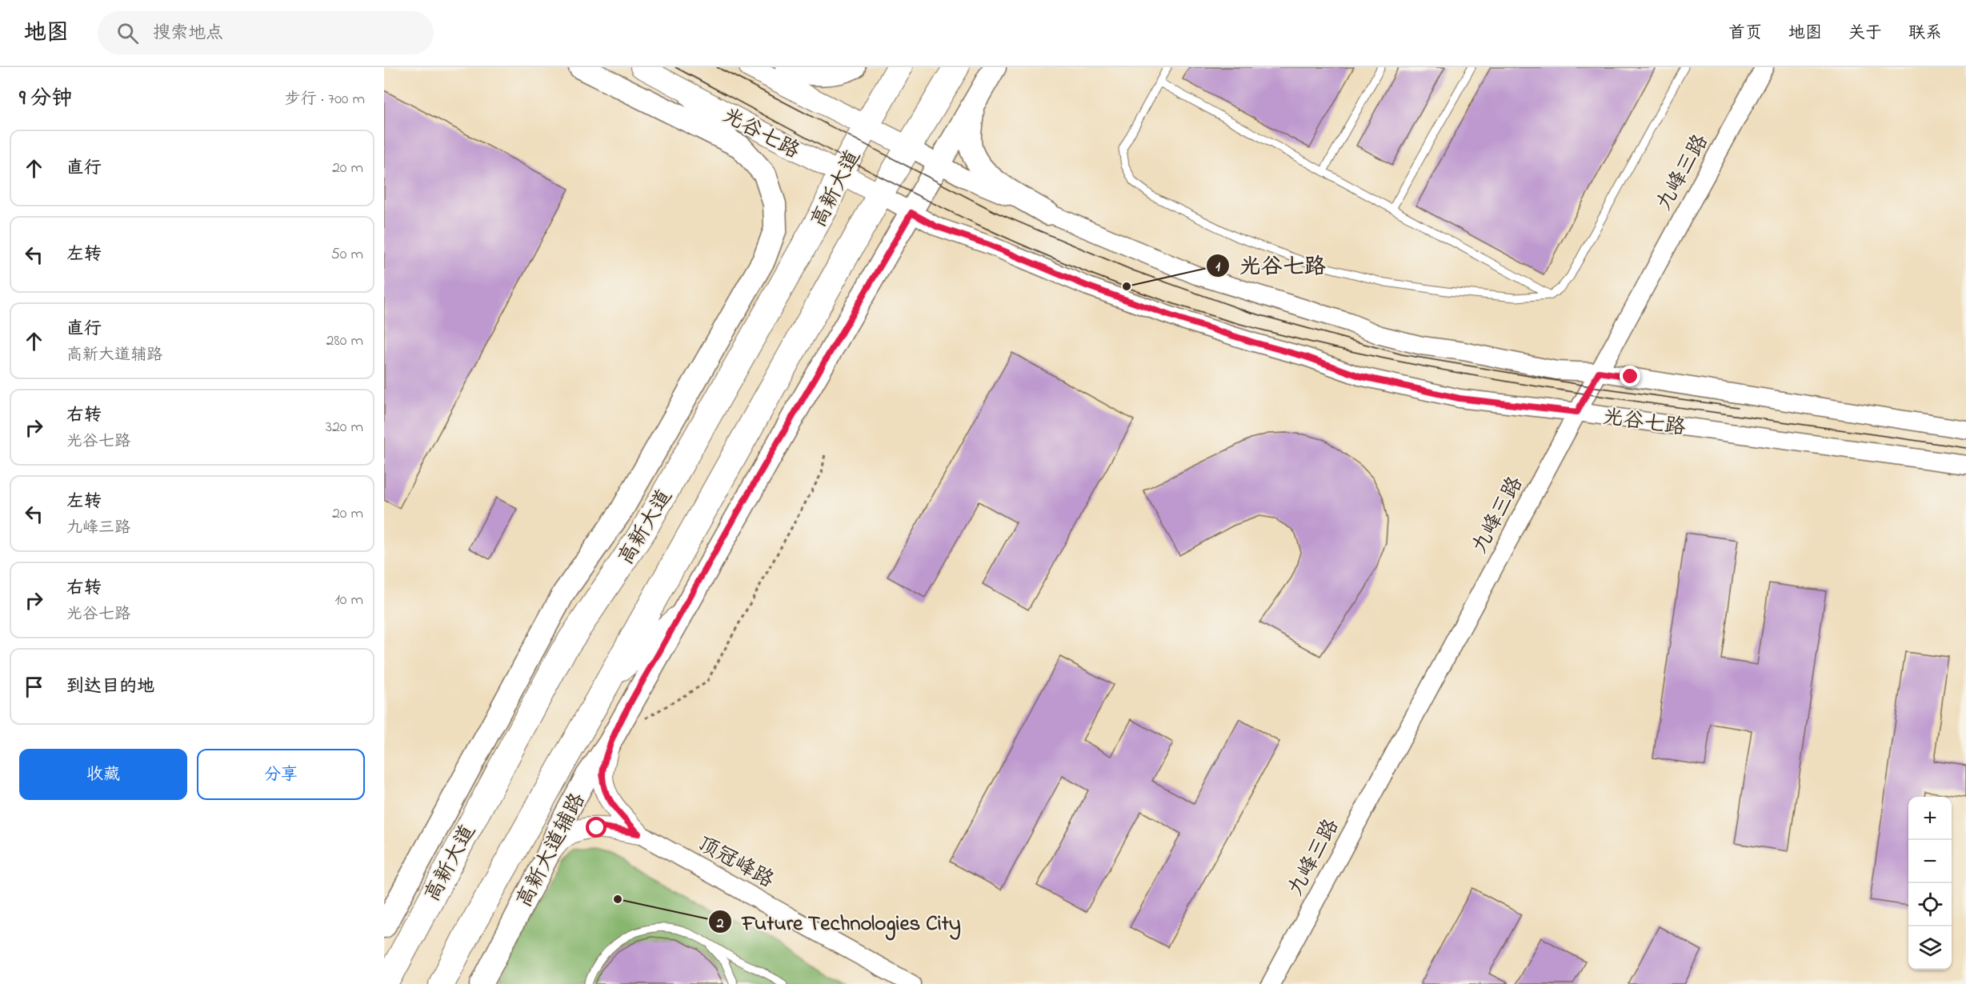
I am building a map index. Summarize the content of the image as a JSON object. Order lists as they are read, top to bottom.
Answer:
{
  "streets": {
    "highway": ["高新大道"],
    "main road": ["光谷七路", "高新大道辅路"],
    "street": ["九峰三路", "顶冠峰路"]
  },
  "crossings": [
    ["光谷七路", "九峰三路"],
    ["光谷七路", "高新大道"],
    ["光谷七路", "高新大道辅路"]
  ],
  "places": ["光谷七路", "Future Technologies City"],
  "page": {
    "header": "地图",
    "search": "搜索地点",
    "nav": [
      "首页",
      "地图",
      "关于",
      "联系"
    ],
    "heading": ["9 分钟", "步行 · 700 m"],
    "list": [
      ["直行", "20 m"],
      ["左转", "50 m"],
      ["直行", "高新大道辅路", "280 m"],
      ["右转", "光谷七路", "320 m"],
      ["左转", "九峰三路", "20 m"],
      ["右转", "光谷七路", "10 m"],
      "到达目的地"
    ],
    "buttons": ["收藏", "分享"],
    "map_buttons": ["+", "−"]
  }
}
